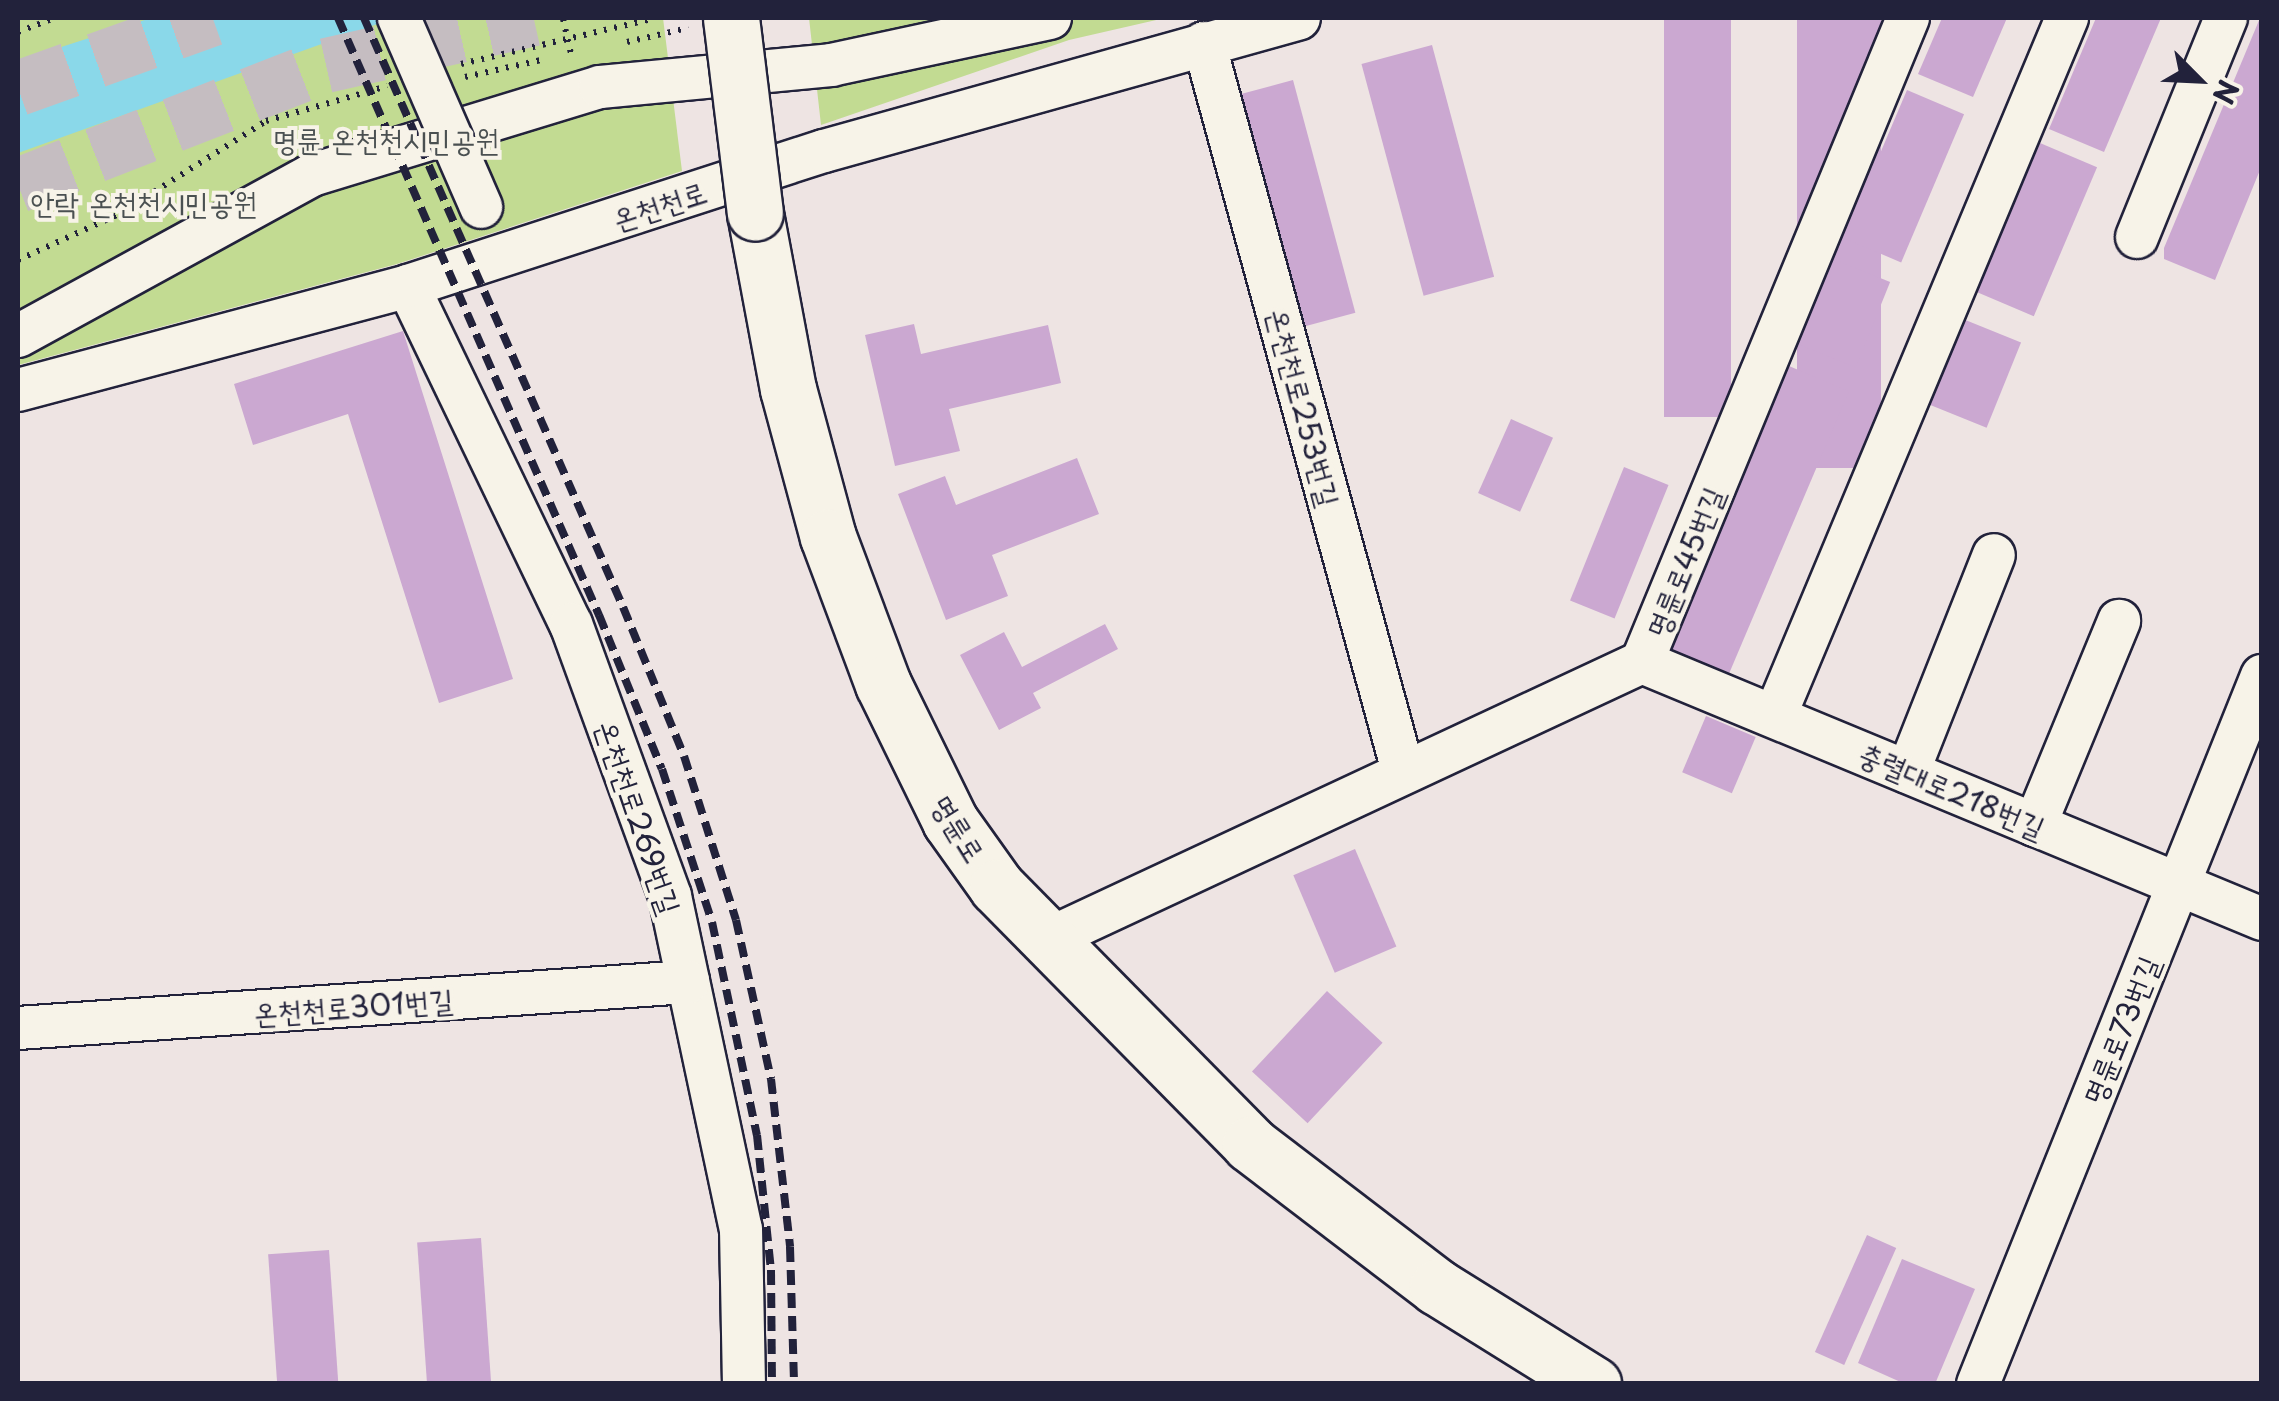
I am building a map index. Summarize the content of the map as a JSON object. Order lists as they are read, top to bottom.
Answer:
{
  "streets": {
    "main road": ["명륜로"],
    "street": [
      "온천천로",
      "온천천로253번길",
      "명륜로45번길",
      "충렬대로218번길",
      "온천천로269번길",
      "온천천로301번길",
      "명륜로73번길"
    ]
  },
  "crossings": [
    ["온천천로", "온천천로253번길"],
    ["온천천로", "온천천로269번길"],
    ["온천천로253번길", "명륜로45번길"],
    ["명륜로45번길", "충렬대로218번길"],
    ["명륜로45번길", "명륜로"],
    ["충렬대로218번길", "명륜로73번길"],
    ["온천천로269번길", "온천천로301번길"]
  ],
  "parks": ["명륜 온천천시민공원", "안락 온천천시민공원"],
  "north": "bottom right"
}
